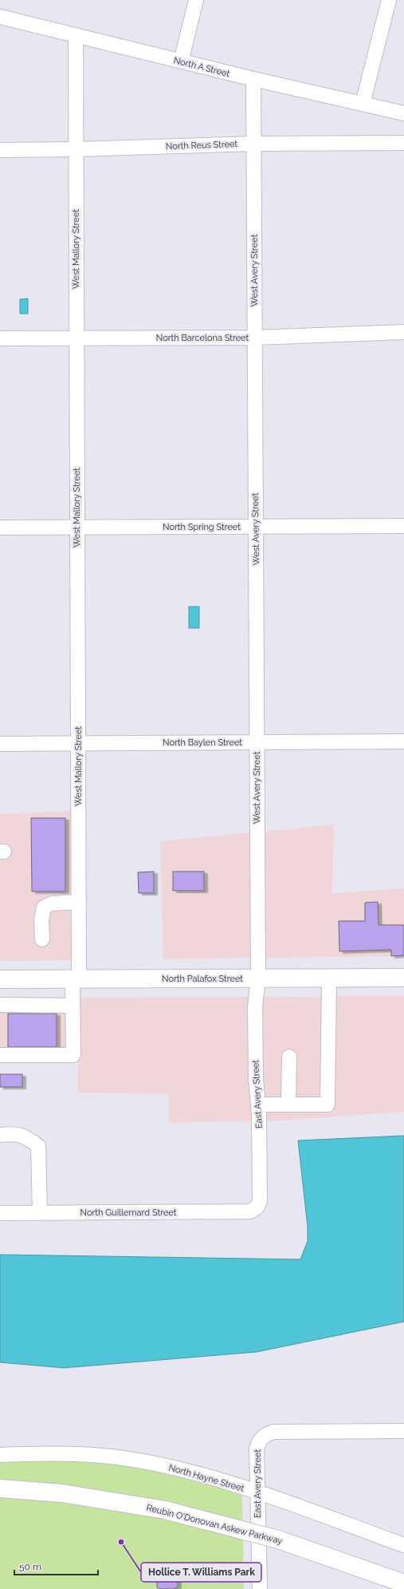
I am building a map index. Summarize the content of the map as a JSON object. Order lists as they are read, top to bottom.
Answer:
{
  "streets": {
    "main road": ["North Palafox Street", "Reubin O'Donovan Askew Parkway"],
    "street": [
      "North A Street",
      "North Reus Street",
      "West Mallory Street",
      "West Avery Street",
      "North Barcelona Street",
      "North Spring Street",
      "North Baylen Street",
      "East Avery Street",
      "North Guillemard Street",
      "North Hayne Street"
    ]
  },
  "crossings": [
    ["North A Street", "West Mallory Street"],
    ["North A Street", "West Avery Street"],
    ["North Reus Street", "West Mallory Street"],
    ["North Reus Street", "West Avery Street"],
    ["West Mallory Street", "North Barcelona Street"],
    ["West Mallory Street", "North Spring Street"],
    ["West Mallory Street", "North Baylen Street"],
    ["West Mallory Street", "North Palafox Street"],
    ["West Avery Street", "North Barcelona Street"],
    ["West Avery Street", "North Spring Street"],
    ["West Avery Street", "North Baylen Street"],
    ["West Avery Street", "North Palafox Street"],
    ["West Avery Street", "East Avery Street"],
    ["North Palafox Street", "East Avery Street"],
    ["East Avery Street", "North Guillemard Street"],
    ["East Avery Street", "North Hayne Street"]
  ],
  "places": ["Hollice T. Williams Park"],
  "scale_bar": "50 m"
}
